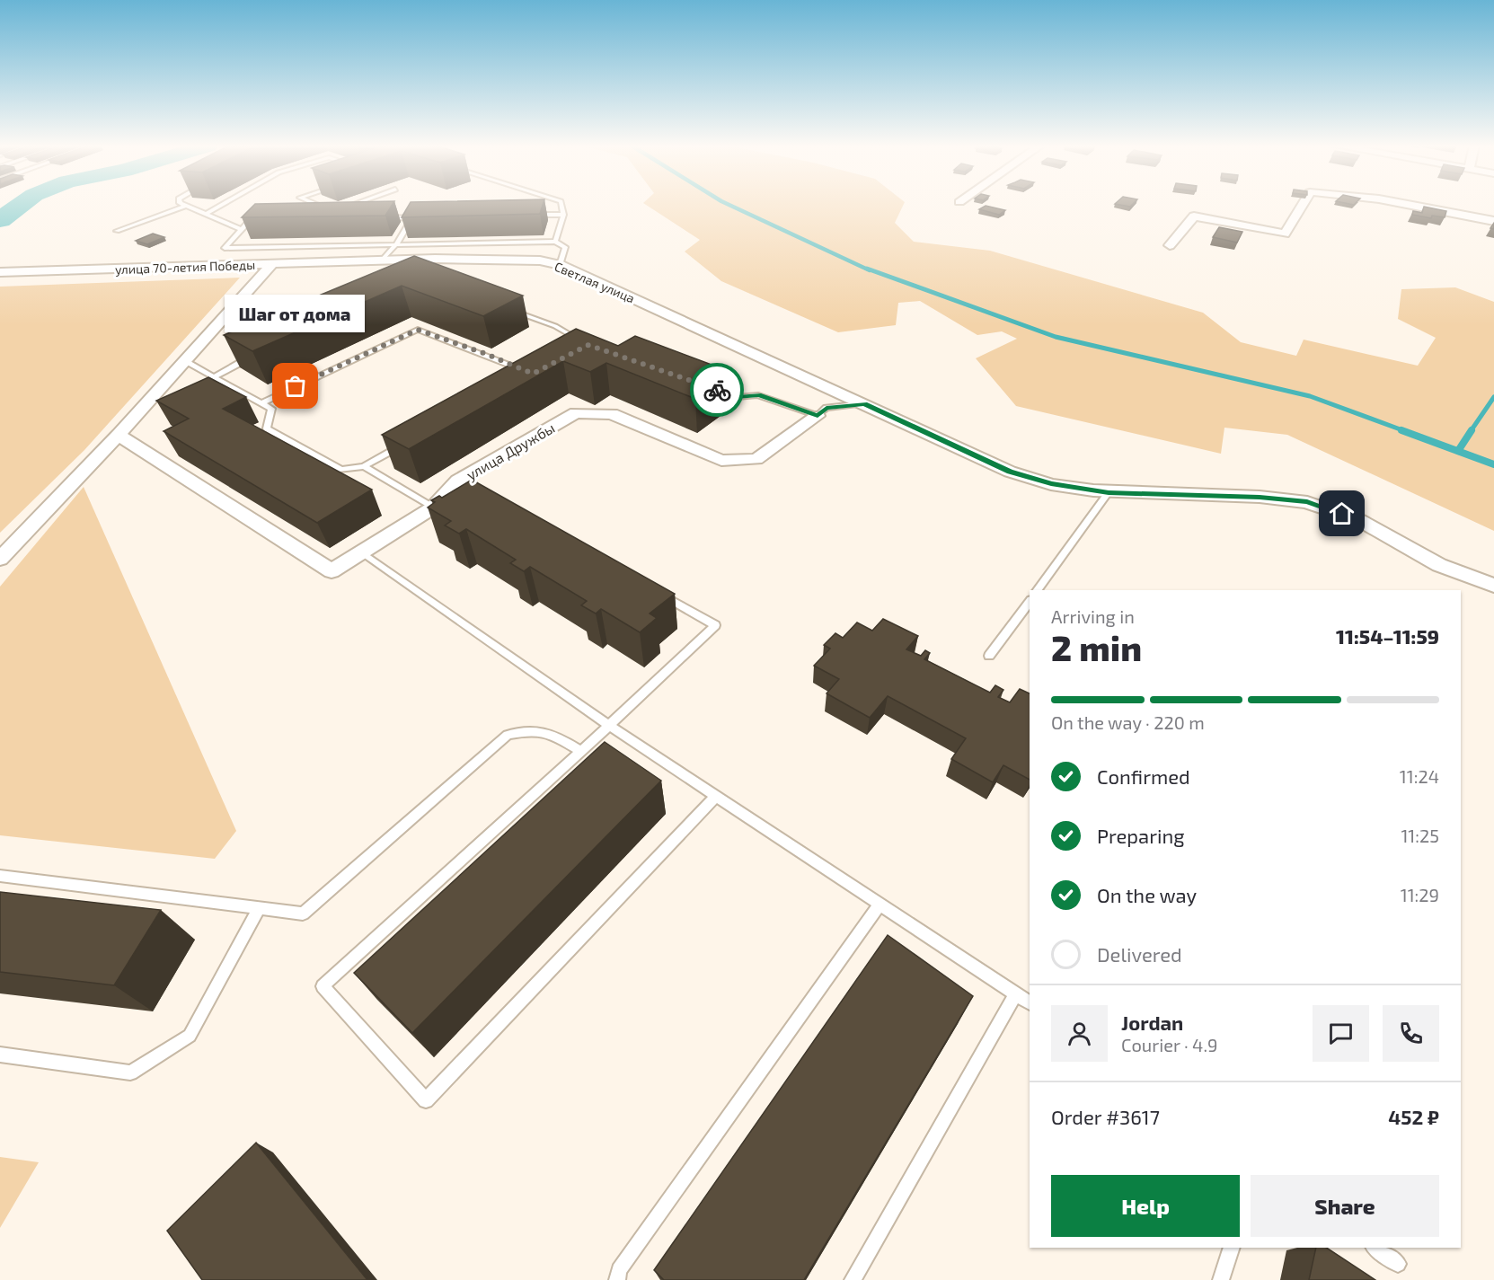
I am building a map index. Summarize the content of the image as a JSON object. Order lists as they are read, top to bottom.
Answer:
{
  "streets": {
    "street": ["улица 70-летия Победы", "Светлая улица", "улица Дружбы"]
  },
  "crossings": [
    ["улица 70-летия Победы", "Светлая улица"],
    ["улица 70-летия Победы", "улица Дружбы"]
  ],
  "places": ["Шаг от дома"],
  "page": {
    "bubble": "Шаг от дома",
    "heading": ["2 min", "Arriving in", "11:54–11:59"],
    "panel": [
      "Jordan",
      "Courier · 4.9",
      "Order #3617",
      "452 ₽"
    ],
    "bar": "On the way · 220 m",
    "list": [
      ["Confirmed", "11:24"],
      ["Preparing", "11:25"],
      ["On the way", "11:29"],
      "Delivered"
    ],
    "buttons": ["Help", "Share"]
  }
}
